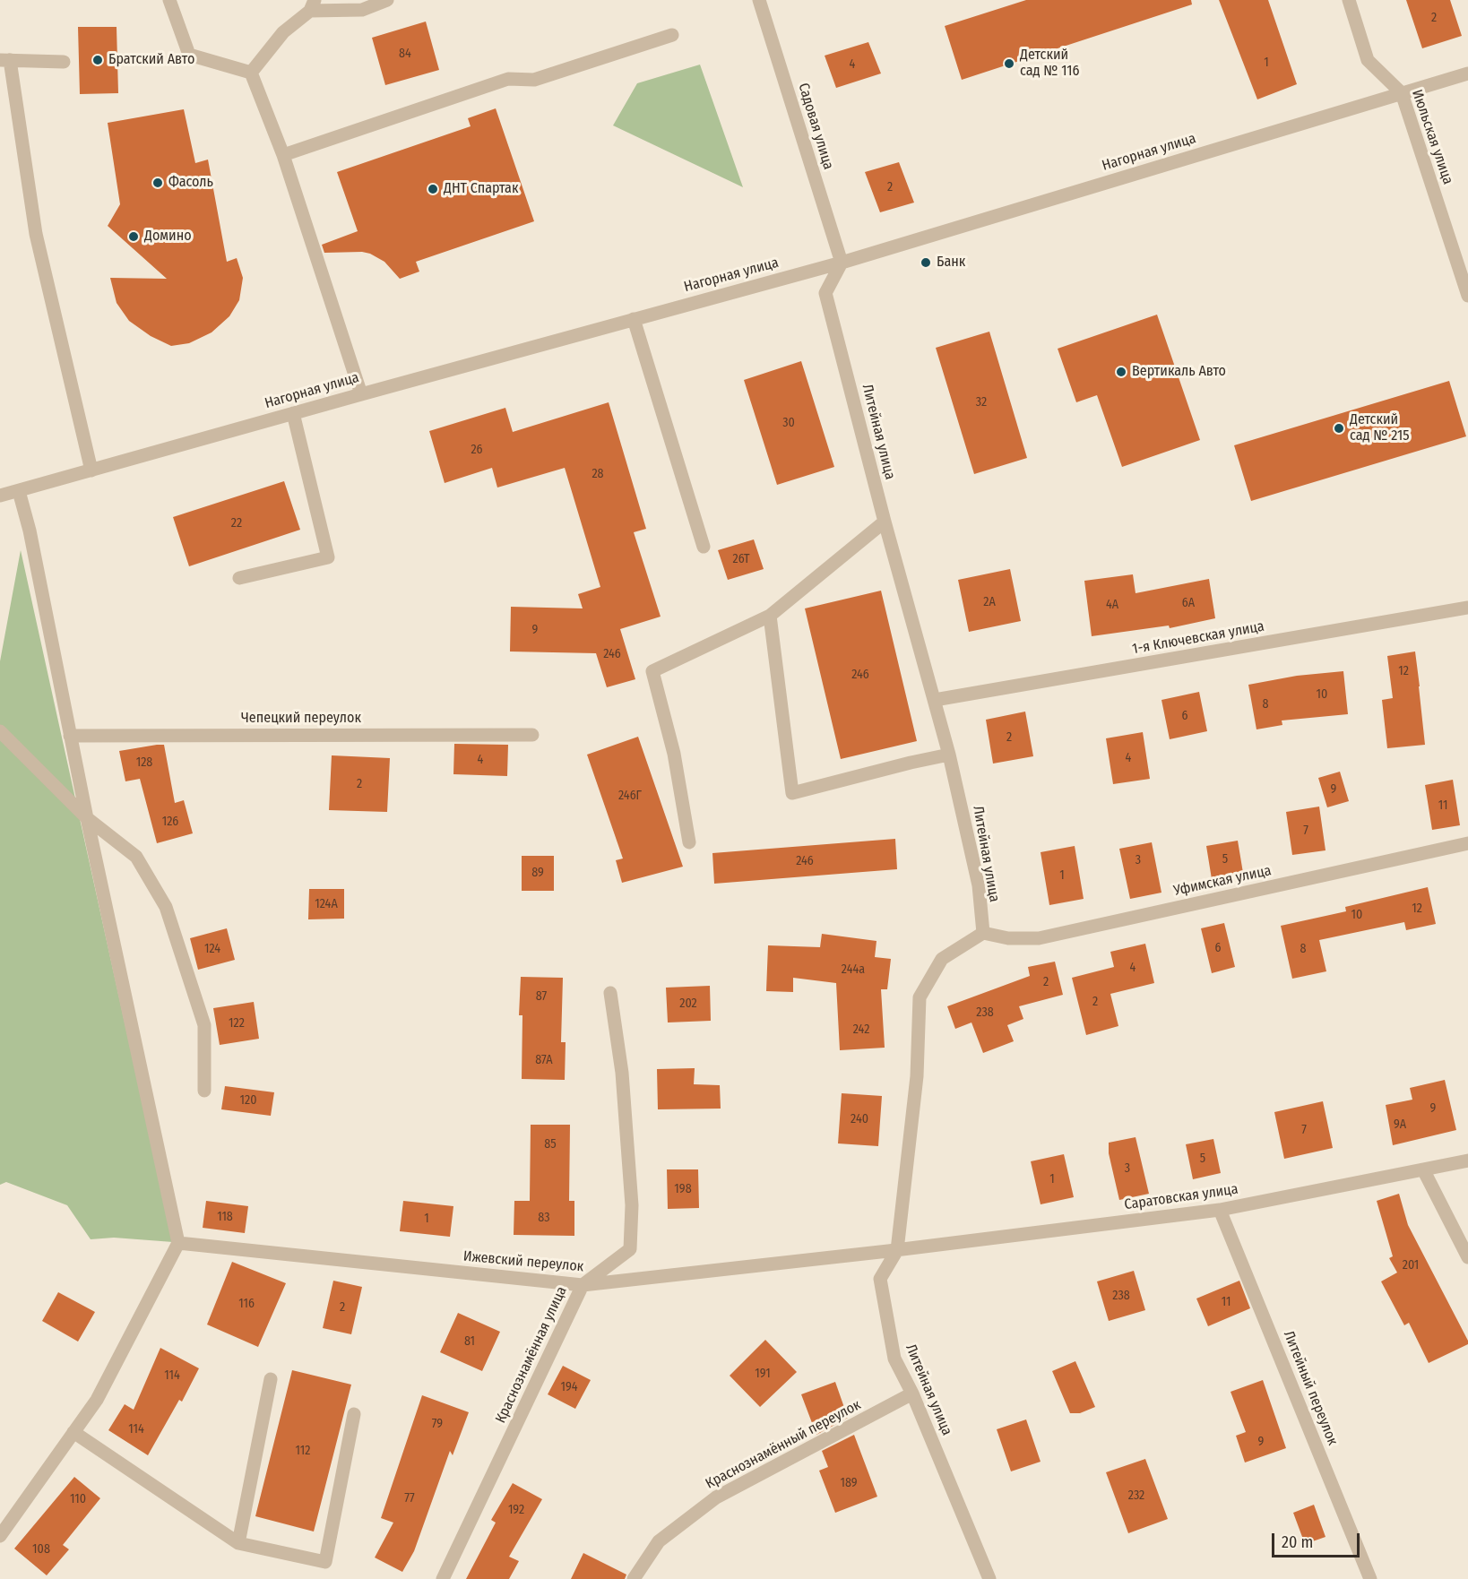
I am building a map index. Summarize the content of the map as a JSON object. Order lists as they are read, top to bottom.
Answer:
{
  "streets": {
    "street": [
      "Садовая улица",
      "Июльская улица",
      "Нагорная улица",
      "Литейная улица",
      "1-я Ключевская улица",
      "Чепецкий переулок",
      "Уфимская улица",
      "Саратовская улица",
      "Ижевский переулок",
      "Краснознамённая улица",
      "Литейный переулок",
      "Краснознамённый переулок"
    ]
  },
  "crossings": [
    ["Садовая улица", "Нагорная улица"],
    ["Садовая улица", "Литейная улица"],
    ["Июльская улица", "Нагорная улица"],
    ["Нагорная улица", "Литейная улица"],
    ["Литейная улица", "1-я Ключевская улица"],
    ["Литейная улица", "Уфимская улица"],
    ["Литейная улица", "Саратовская улица"],
    ["Литейная улица", "Ижевский переулок"],
    ["Литейная улица", "Краснознамённый переулок"],
    ["Саратовская улица", "Ижевский переулок"],
    ["Саратовская улица", "Литейный переулок"],
    ["Ижевский переулок", "Краснознамённая улица"]
  ],
  "places": [
    "Братский Авто",
    "Детский сад № 116",
    "Фасоль",
    "ДНТ Спартак",
    "Домино",
    "Банк",
    "Вертикаль Авто",
    "Детский сад № 215"
  ],
  "house_numbers": [
    "2",
    "84",
    "1",
    "4",
    "2",
    "32",
    "30",
    "26",
    "28",
    "22",
    "26Т",
    "2А",
    "6А",
    "4А",
    "9",
    "246",
    "12",
    "246",
    "10",
    "8",
    "6",
    "2",
    "4",
    "4",
    "128",
    "2",
    "9",
    "246Г",
    "11",
    "126",
    "7",
    "5",
    "3",
    "246",
    "89",
    "1",
    "124А",
    "12",
    "10",
    "6",
    "124",
    "8",
    "4",
    "244а",
    "2",
    "87",
    "2",
    "202",
    "238",
    "122",
    "242",
    "87А",
    "120",
    "9",
    "240",
    "9А",
    "7",
    "85",
    "5",
    "3",
    "1",
    "198",
    "118",
    "83",
    "1",
    "201",
    "238",
    "11",
    "116",
    "2",
    "81",
    "191",
    "114",
    "194",
    "79",
    "114",
    "9",
    "112",
    "189",
    "232",
    "77",
    "110",
    "192",
    "108"
  ],
  "scale_bar": "20 m"
}
